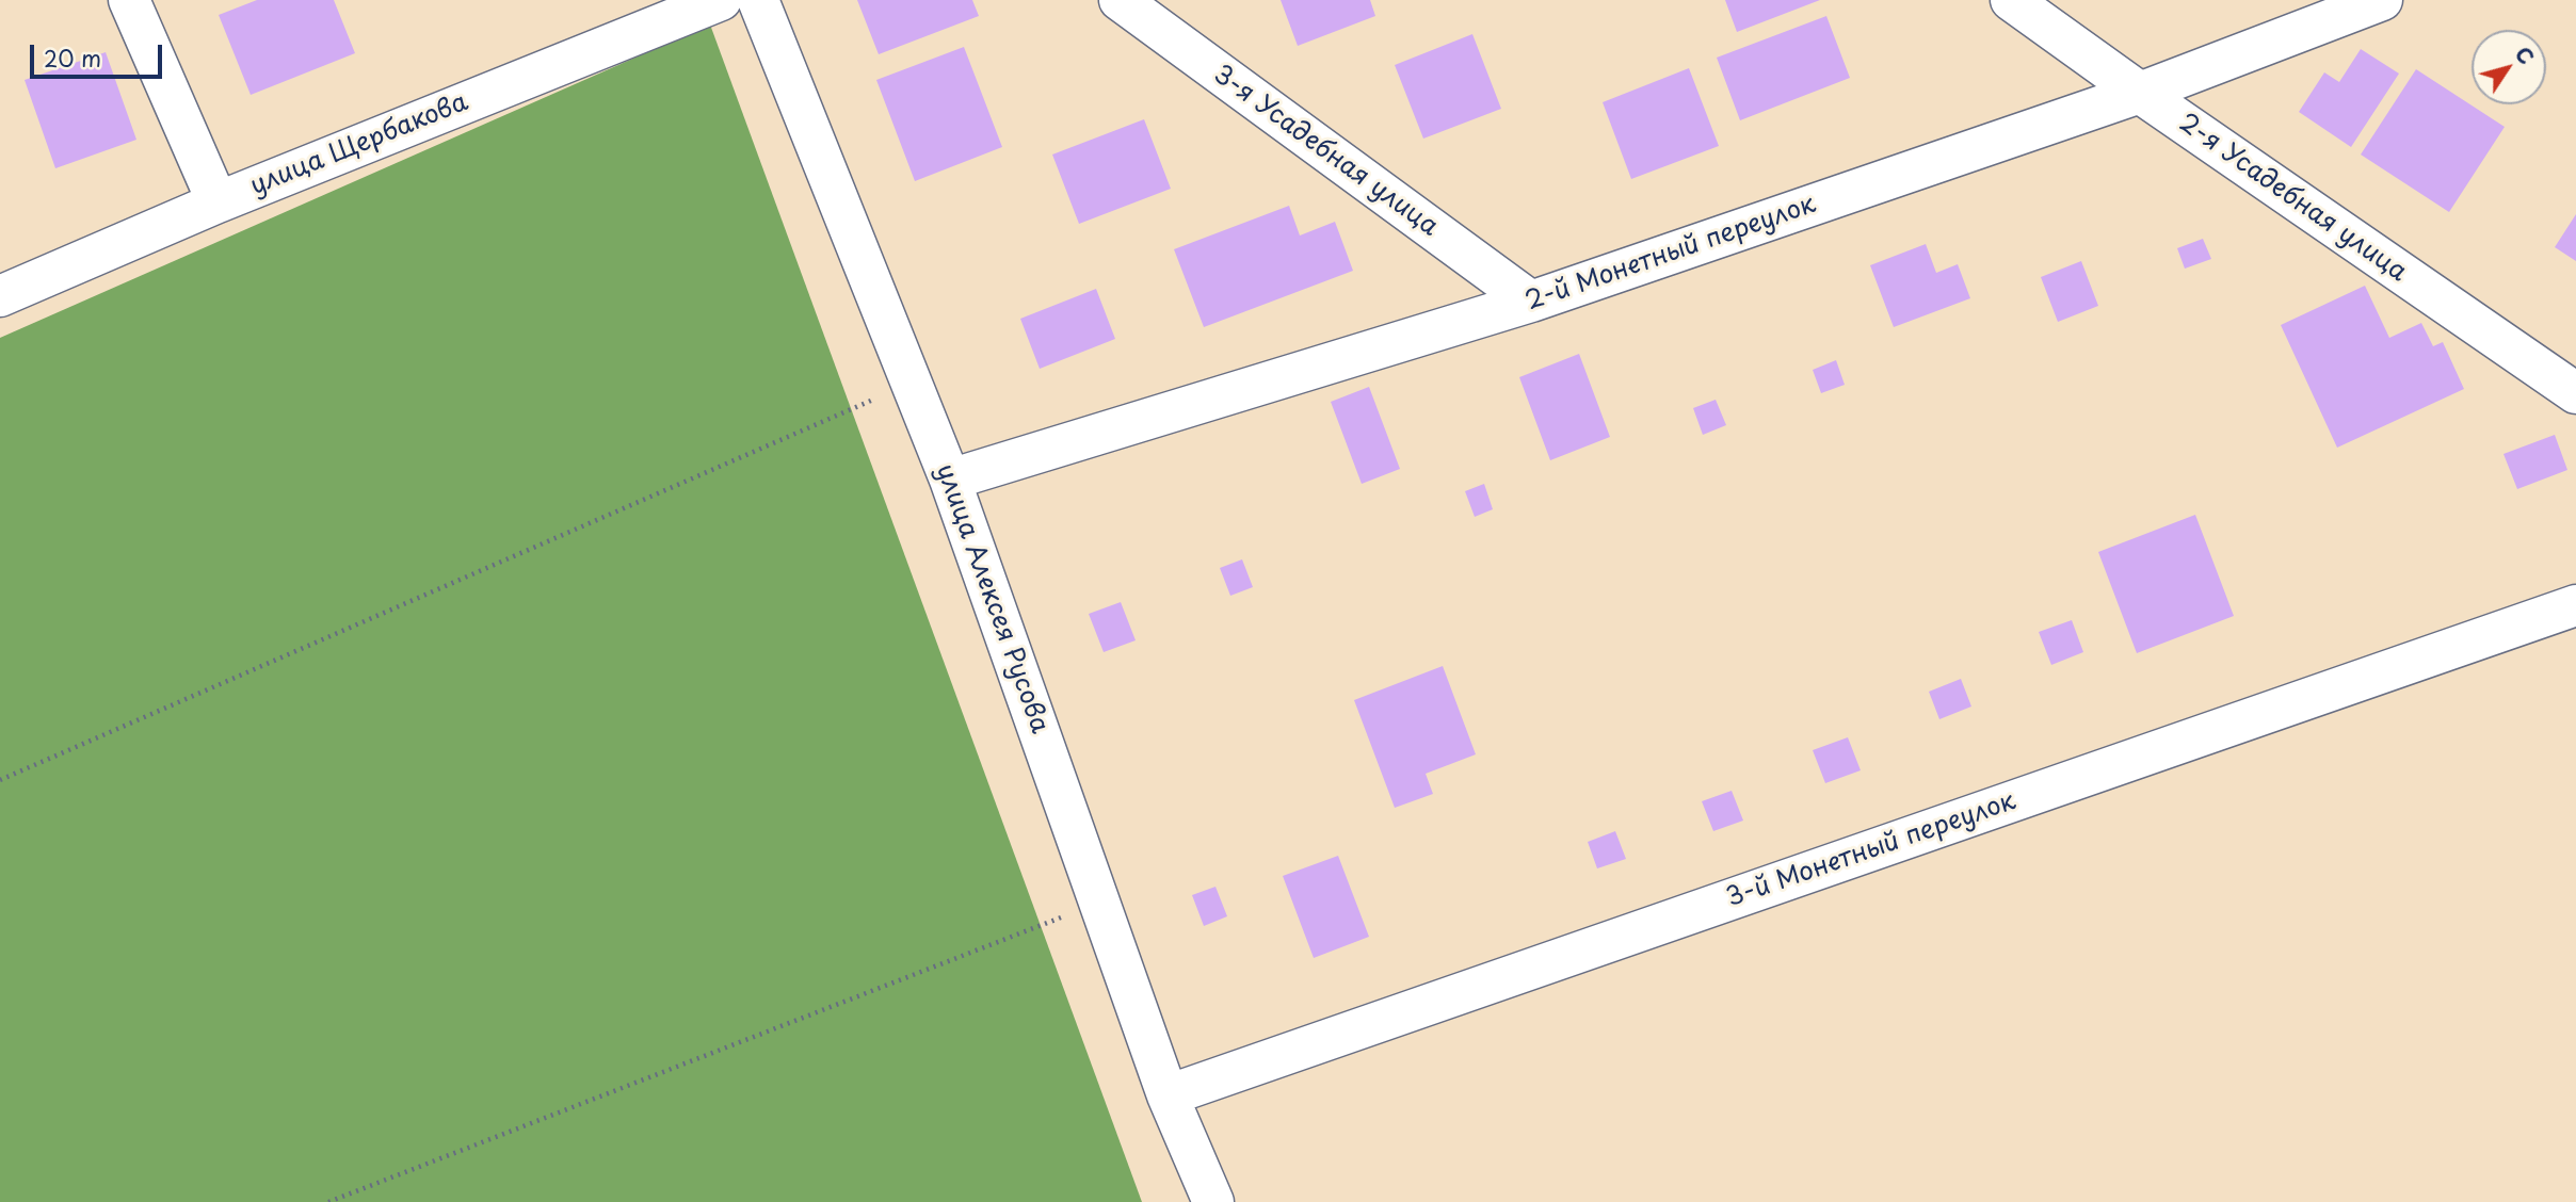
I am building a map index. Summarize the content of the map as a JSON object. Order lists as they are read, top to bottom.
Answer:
{
  "streets": {
    "street": [
      "улица Щербакова",
      "3-я Усадебная улица",
      "2-я Усадебная улица",
      "2-й Монетный переулок",
      "улица Алексея Русова",
      "3-й Монетный переулок"
    ]
  },
  "crossings": [
    ["3-я Усадебная улица", "2-й Монетный переулок"],
    ["2-я Усадебная улица", "2-й Монетный переулок"],
    ["2-й Монетный переулок", "улица Алексея Русова"],
    ["улица Алексея Русова", "3-й Монетный переулок"]
  ],
  "scale_bar": "20 m",
  "north": "top right"
}
